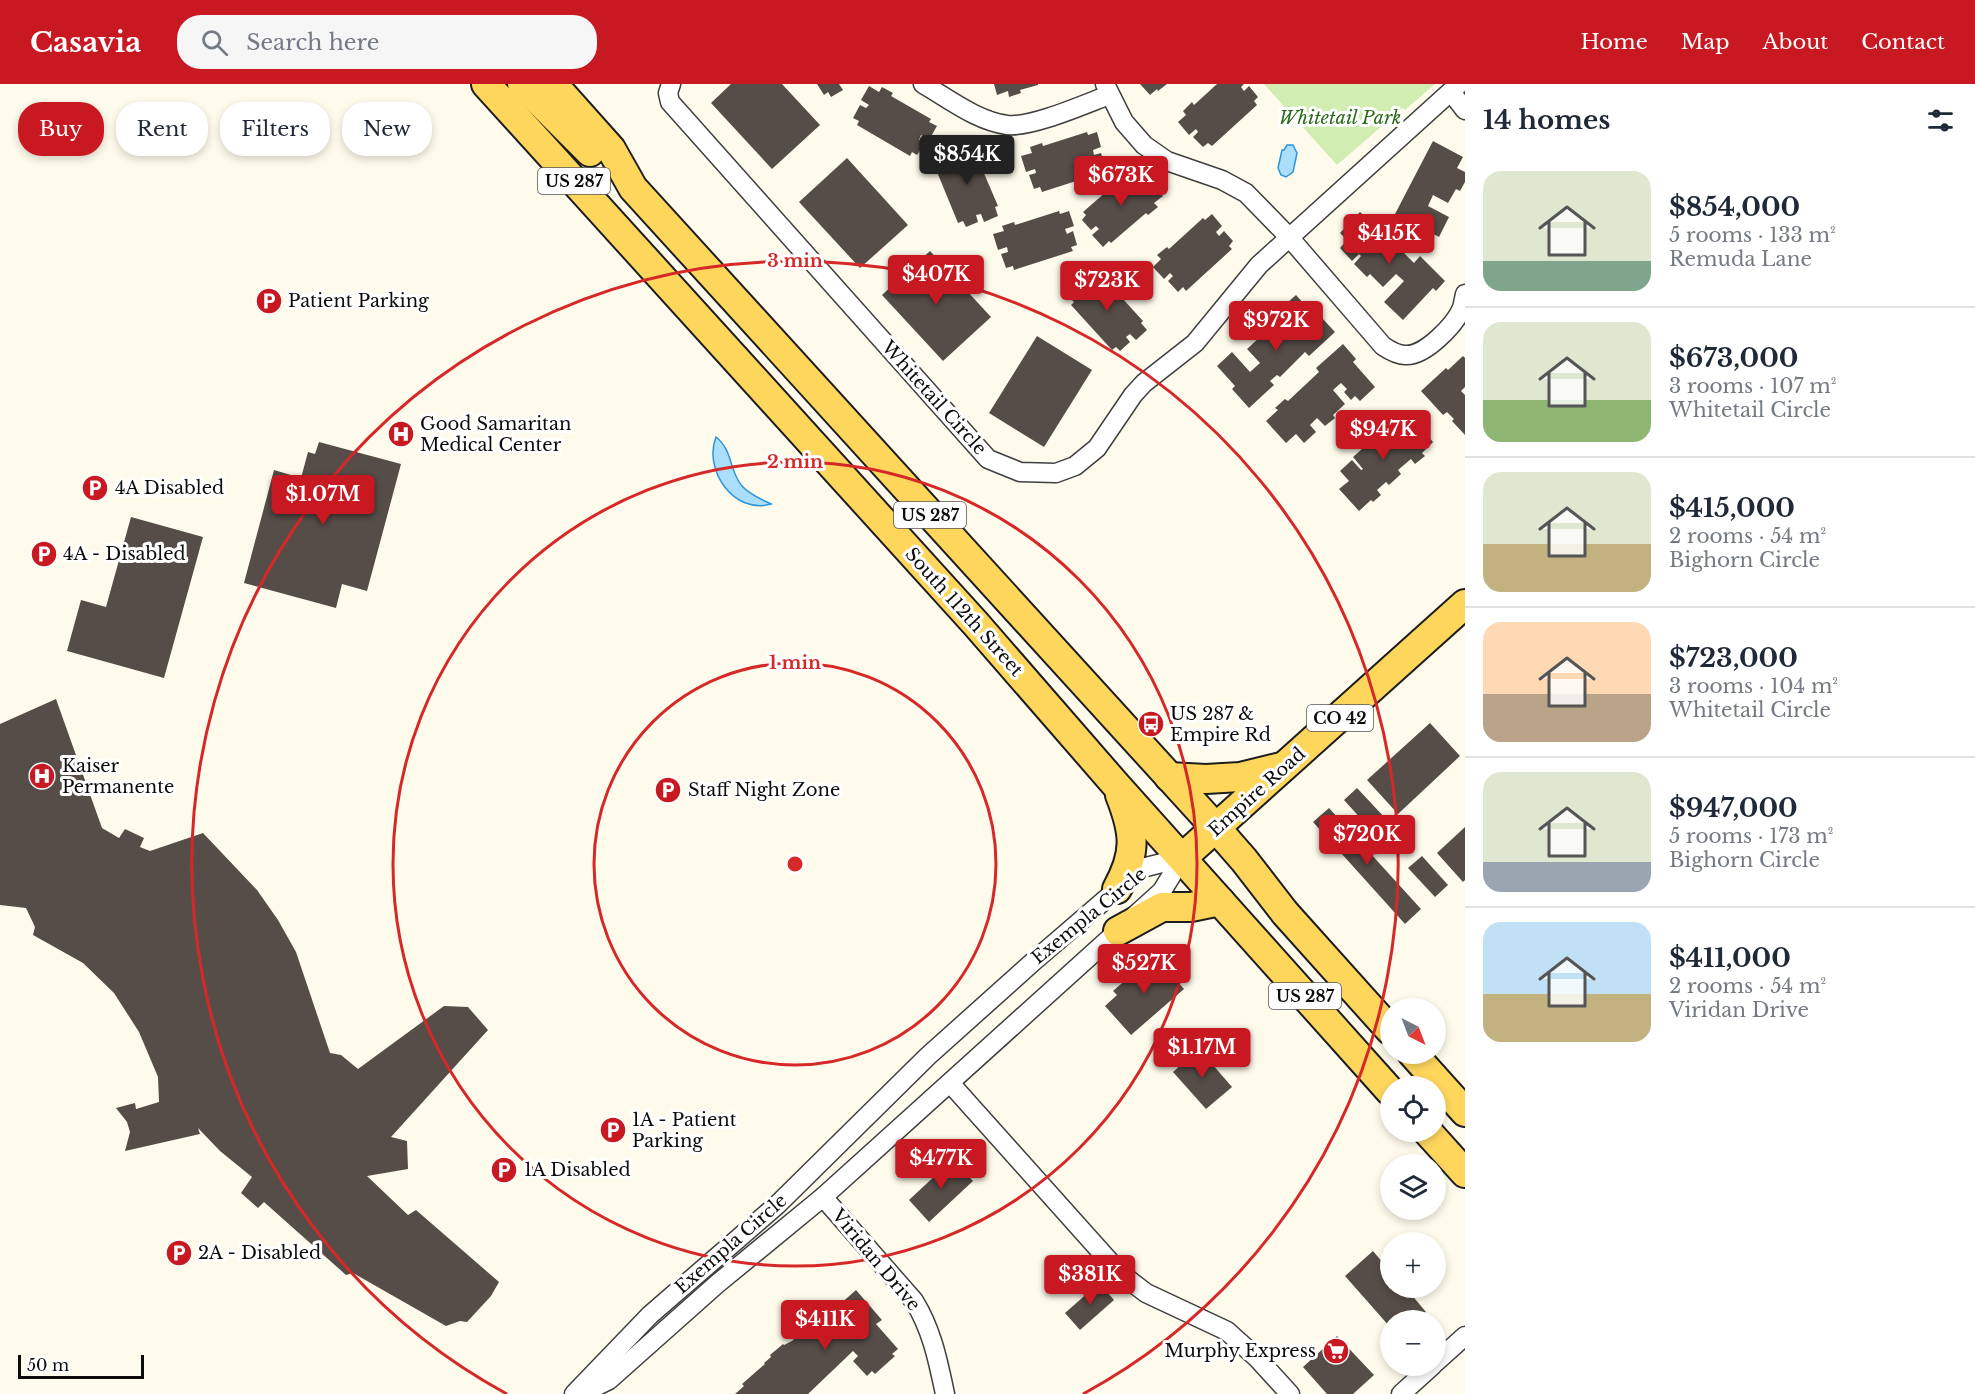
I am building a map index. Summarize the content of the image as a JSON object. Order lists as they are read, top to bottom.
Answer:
{
  "streets": {
    "main road": [
      "US 287",
      "South 112th Street",
      "CO 42",
      "Empire Road"
    ],
    "street": ["Whitetail Circle", "Exempla Circle", "Viridan Drive"]
  },
  "crossings": [
    ["US 287", "Empire Road"],
    ["South 112th Street", "Empire Road"],
    ["South 112th Street", "Exempla Circle"],
    ["Empire Road", "Exempla Circle"],
    ["Exempla Circle", "Viridan Drive"]
  ],
  "parks": ["Whitetail Park"],
  "places": {
    "parking": [
      "Patient Parking",
      "4A Disabled",
      "4A - Disabled",
      "Staff Night Zone",
      "1A - Patient Parking",
      "1A Disabled",
      "2A - Disabled"
    ],
    "hospital": ["Good Samaritan Medical Center", "Kaiser Permanente"],
    "bus stop": ["US 287 & Empire Rd"],
    "supermarket": ["Murphy Express"]
  },
  "scale_bar": "50 m",
  "north": "bottom right",
  "page": {
    "header": "Casavia",
    "search": "Search here",
    "nav": [
      "Home",
      "Map",
      "About",
      "Contact"
    ],
    "heading": "14 homes",
    "chip": [
      "Buy",
      "Rent",
      "Filters",
      "New"
    ],
    "price": [
      "$854K",
      "$673K",
      "$415K",
      "$407K",
      "$723K",
      "$972K",
      "$947K",
      "$1.07M",
      "$720K",
      "$527K",
      "$1.17M",
      "$477K",
      "$381K",
      "$411K"
    ],
    "list": [
      {
        "name": "$854,000",
        "note": "5 rooms · 133 m² · Remuda Lane"
      },
      {
        "name": "$673,000",
        "note": "3 rooms · 107 m² · Whitetail Circle"
      },
      {
        "name": "$415,000",
        "note": "2 rooms · 54 m² · Bighorn Circle"
      },
      {
        "name": "$723,000",
        "note": "3 rooms · 104 m² · Whitetail Circle"
      },
      {
        "name": "$947,000",
        "note": "5 rooms · 173 m² · Bighorn Circle"
      },
      {
        "name": "$411,000",
        "note": "2 rooms · 54 m² · Viridan Drive"
      }
    ],
    "map_buttons": ["+", "−"],
    "scale": "50 m"
  },
  "rings": ["3 min", "2 min", "1 min"]
}
